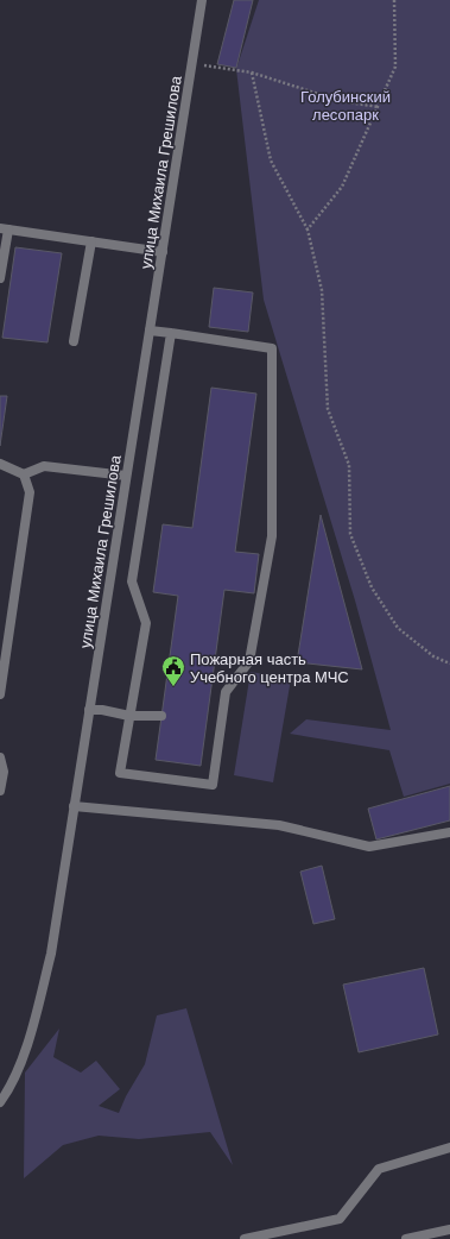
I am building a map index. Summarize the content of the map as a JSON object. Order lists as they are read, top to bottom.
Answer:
{
  "streets": {
    "street": ["улица Михаила Грешилова"]
  },
  "parks": ["Голубинский лесопарк"],
  "places": {
    "public building": ["Пожарная часть Учебного центра МЧС"]
  }
}
